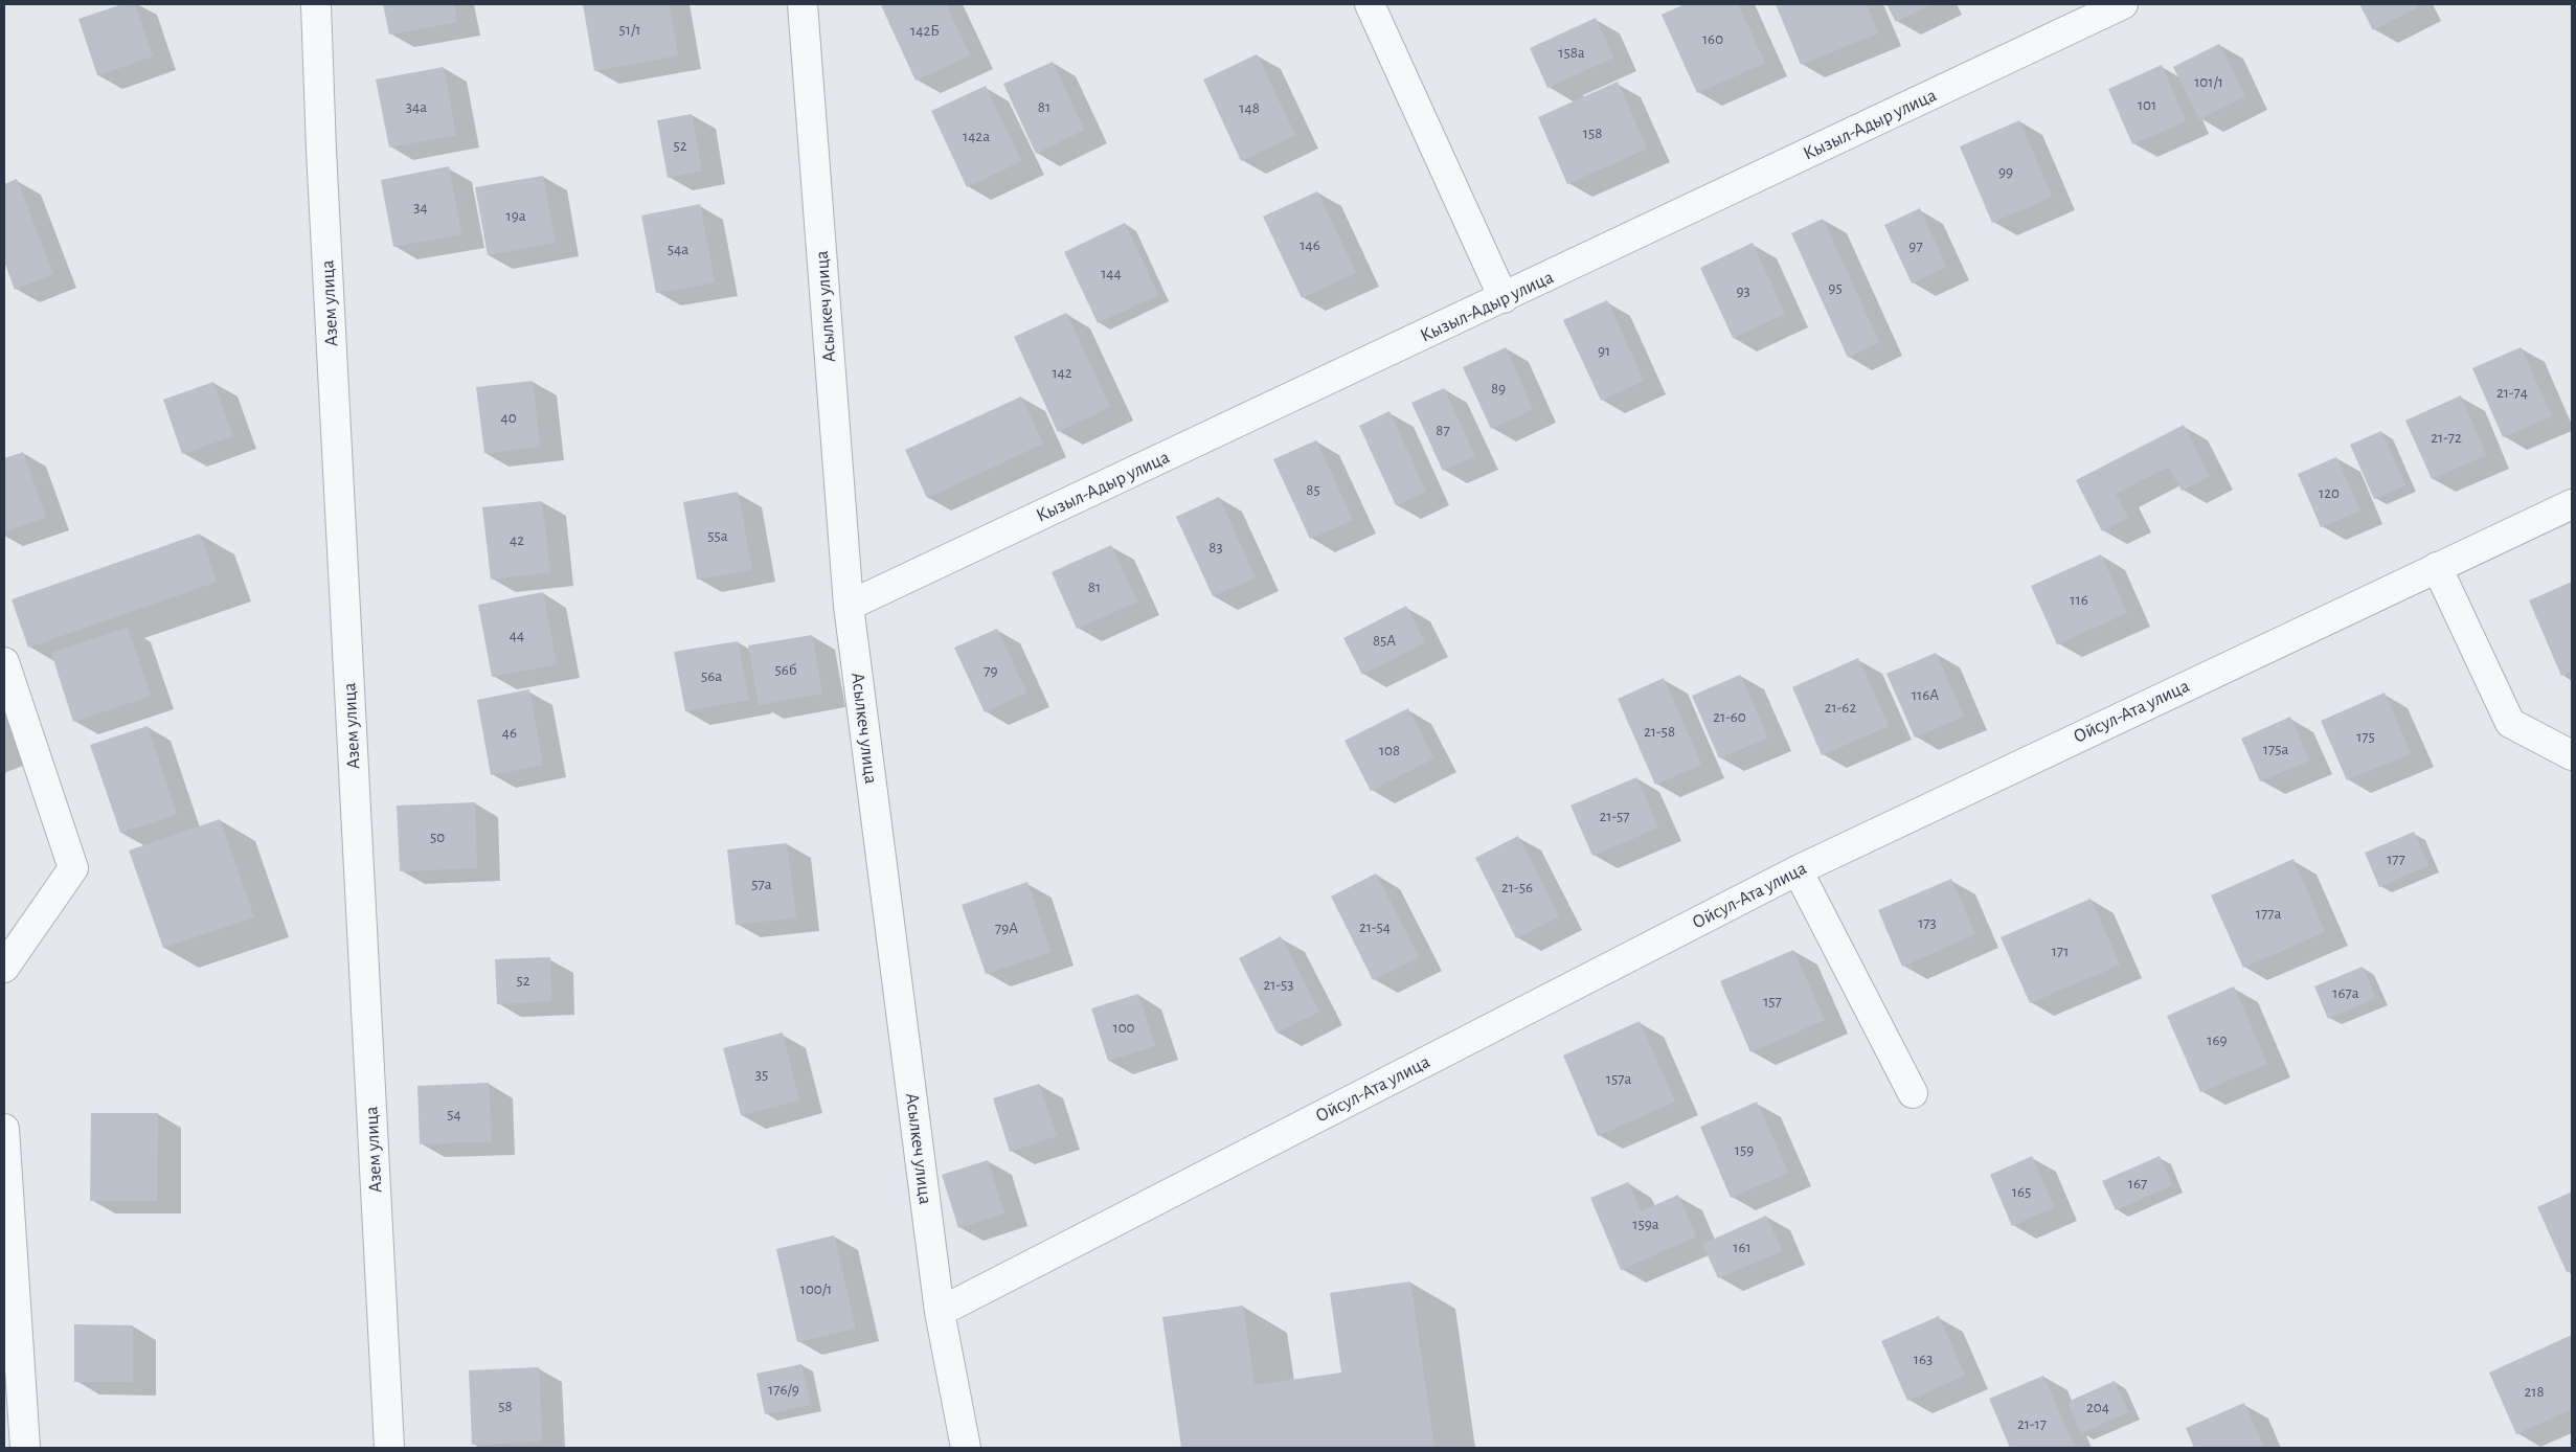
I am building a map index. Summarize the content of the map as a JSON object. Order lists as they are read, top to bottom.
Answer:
{
  "streets": {
    "street": [
      "Кызыл-Адыр улица",
      "Азем улица",
      "Асылкеч улица",
      "Ойсул-Ата улица"
    ]
  },
  "crossings": [
    ["Кызыл-Адыр улица", "Асылкеч улица"],
    ["Асылкеч улица", "Ойсул-Ата улица"]
  ],
  "house_numbers": [
    "51/1",
    "142Б",
    "160",
    "158а",
    "101/1",
    "101",
    "34а",
    "81",
    "148",
    "158",
    "142а",
    "52",
    "99",
    "34",
    "19а",
    "146",
    "97",
    "54а",
    "144",
    "95",
    "93",
    "91",
    "142",
    "89",
    "21-74",
    "40",
    "87",
    "21-72",
    "85",
    "120",
    "55а",
    "42",
    "83",
    "81",
    "116",
    "44",
    "85А",
    "56б",
    "79",
    "56а",
    "116А",
    "21-62",
    "21-60",
    "21-58",
    "46",
    "175",
    "175а",
    "108",
    "21-57",
    "50",
    "177",
    "57а",
    "21-56",
    "177а",
    "173",
    "21-54",
    "79А",
    "171",
    "52",
    "21-53",
    "167а",
    "157",
    "100",
    "169",
    "35",
    "157а",
    "54",
    "159",
    "167",
    "165",
    "159а",
    "161",
    "100/1",
    "163",
    "176/9",
    "218",
    "58",
    "204",
    "21-17"
  ]
}
